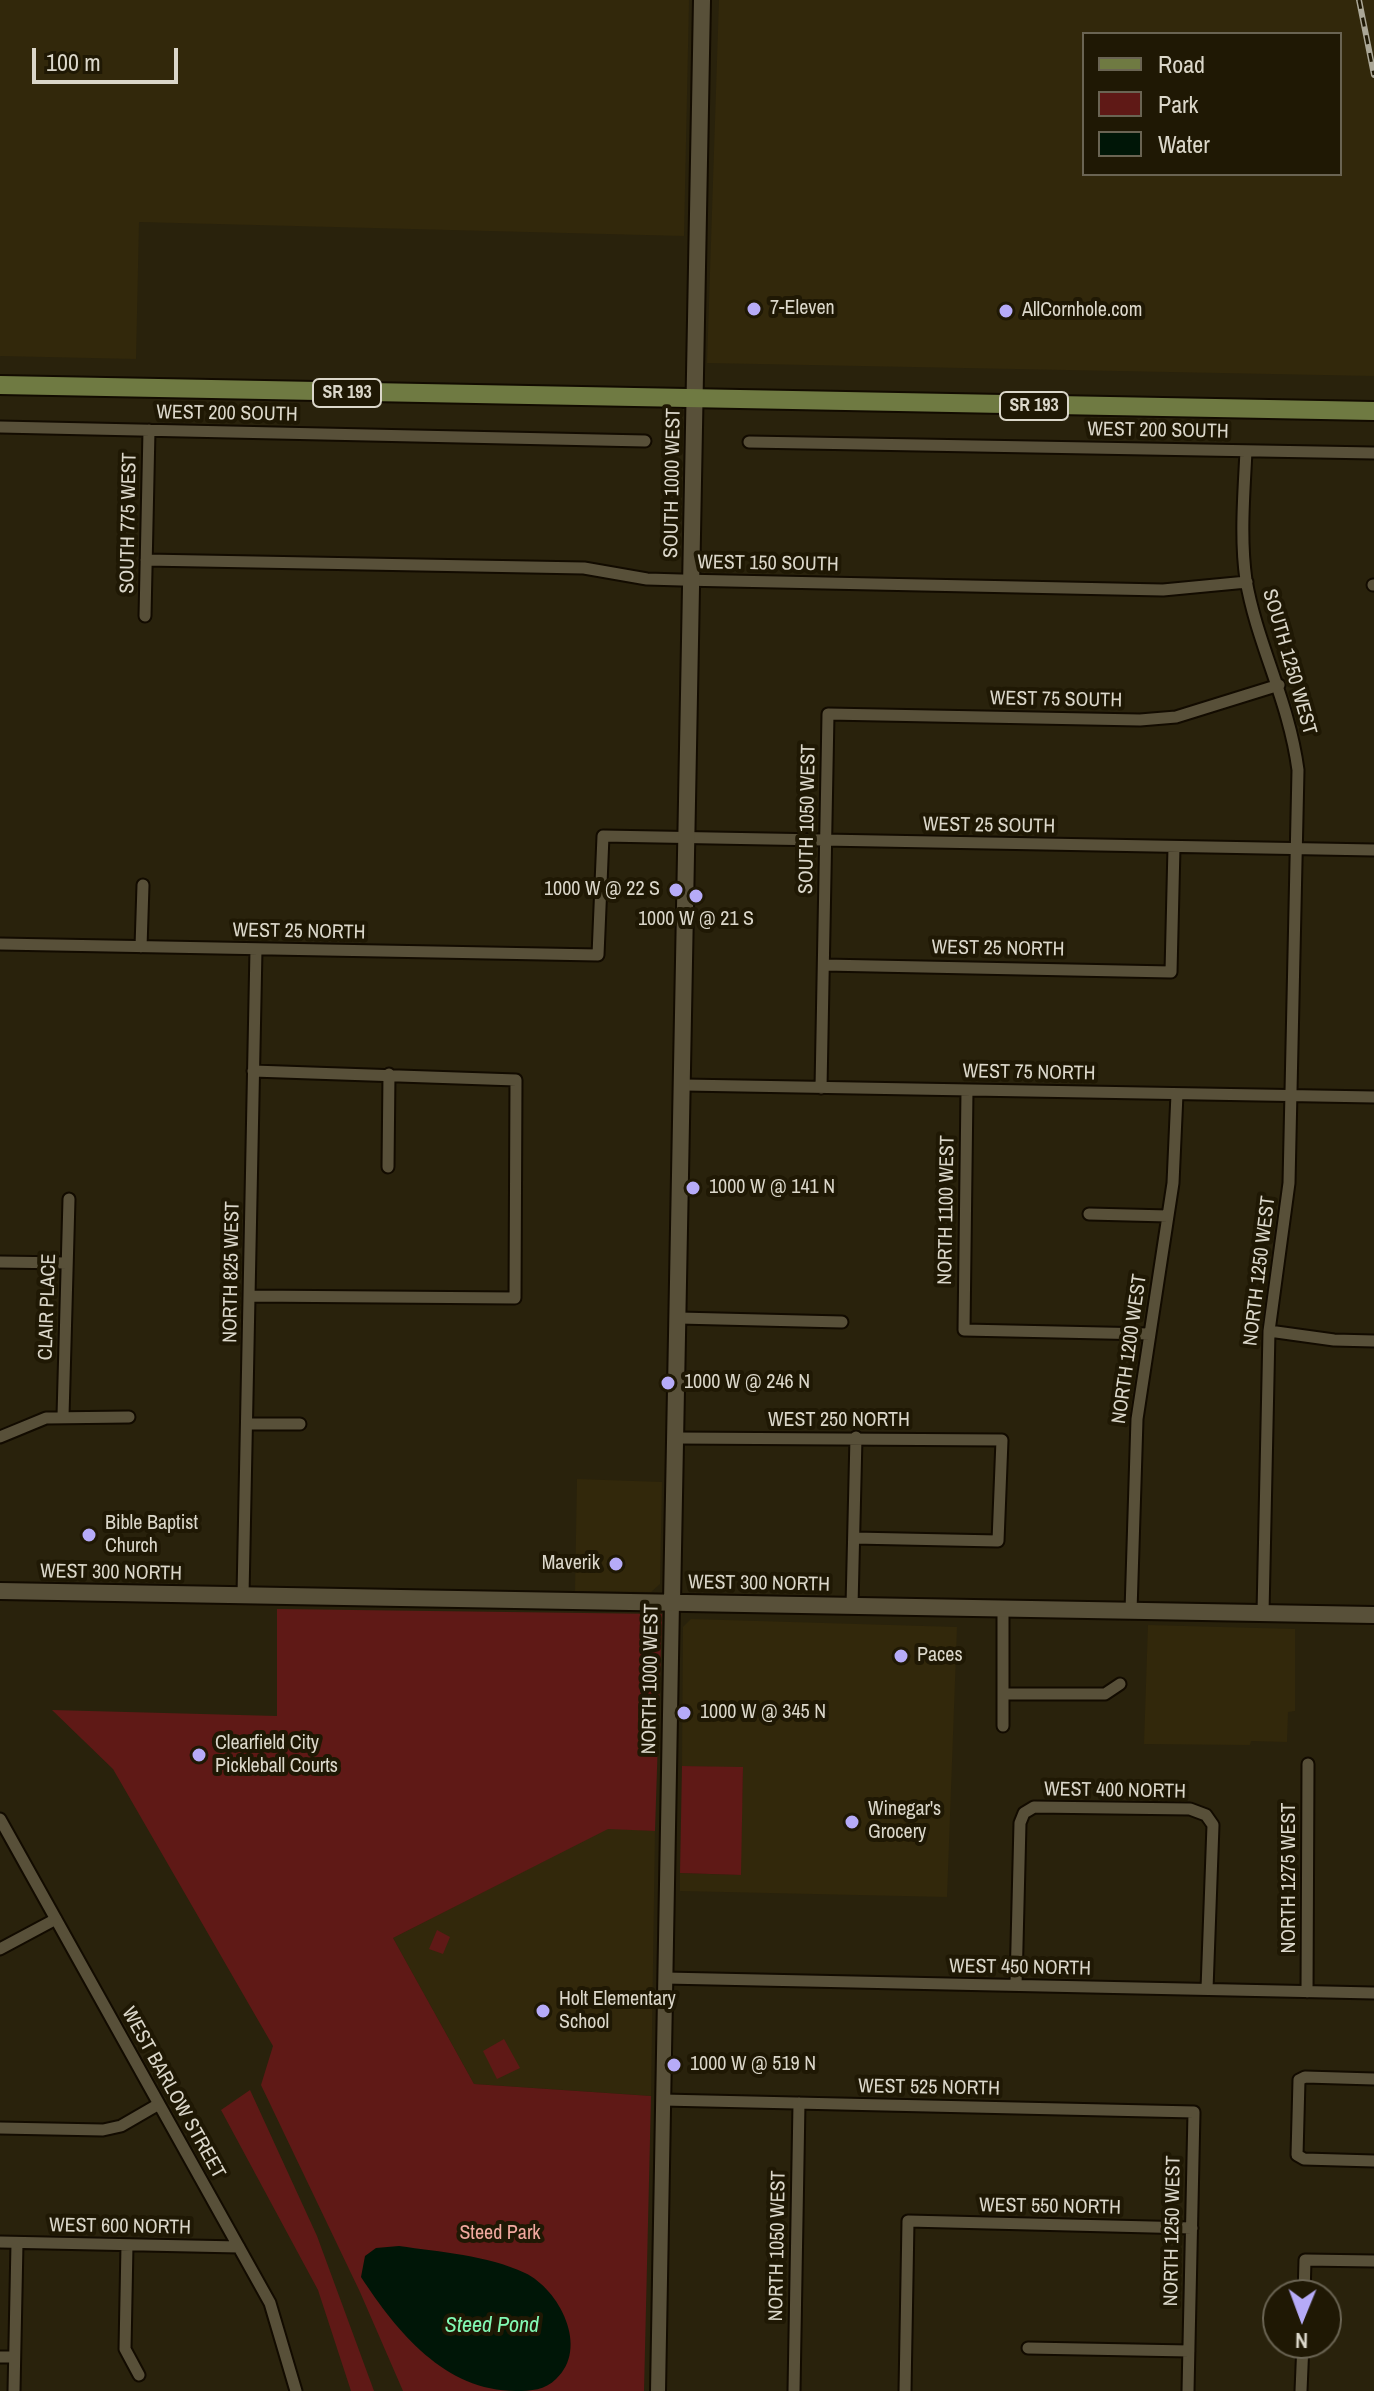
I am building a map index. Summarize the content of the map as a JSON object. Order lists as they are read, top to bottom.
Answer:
{
  "streets": {
    "main road": [
      "SR 193",
      "SOUTH 1000 WEST",
      "WEST 300 NORTH",
      "NORTH 1000 WEST"
    ],
    "street": [
      "WEST 200 SOUTH",
      "SOUTH 775 WEST",
      "WEST 150 SOUTH",
      "SOUTH 1250 WEST",
      "WEST 75 SOUTH",
      "SOUTH 1050 WEST",
      "WEST 25 SOUTH",
      "WEST 25 NORTH",
      "WEST 75 NORTH",
      "NORTH 1100 WEST",
      "NORTH 1250 WEST",
      "NORTH 825 WEST",
      "CLAIR PLACE",
      "NORTH 1200 WEST",
      "WEST 250 NORTH",
      "WEST 400 NORTH",
      "NORTH 1275 WEST",
      "WEST 450 NORTH",
      "WEST 525 NORTH",
      "WEST BARLOW STREET",
      "WEST 550 NORTH",
      "WEST 600 NORTH",
      "NORTH 1050 WEST"
    ]
  },
  "crossings": [
    ["SR 193", "SOUTH 1000 WEST"],
    ["WEST 200 SOUTH", "SOUTH 775 WEST"],
    ["WEST 200 SOUTH", "SOUTH 1250 WEST"],
    ["SOUTH 1000 WEST", "WEST 150 SOUTH"],
    ["SOUTH 1000 WEST", "WEST 25 SOUTH"],
    ["SOUTH 1000 WEST", "NORTH 1000 WEST"],
    ["SOUTH 775 WEST", "WEST 150 SOUTH"],
    ["WEST 150 SOUTH", "SOUTH 1250 WEST"],
    ["SOUTH 1250 WEST", "WEST 75 SOUTH"],
    ["SOUTH 1250 WEST", "WEST 25 SOUTH"],
    ["SOUTH 1250 WEST", "NORTH 1250 WEST"],
    ["WEST 75 SOUTH", "SOUTH 1050 WEST"],
    ["SOUTH 1050 WEST", "WEST 25 SOUTH"],
    ["SOUTH 1050 WEST", "WEST 25 NORTH"],
    ["WEST 25 SOUTH", "WEST 25 NORTH"],
    ["WEST 25 NORTH", "NORTH 825 WEST"],
    ["WEST 75 NORTH", "NORTH 1100 WEST"],
    ["WEST 75 NORTH", "NORTH 1250 WEST"],
    ["WEST 75 NORTH", "NORTH 1200 WEST"],
    ["WEST 75 NORTH", "NORTH 1000 WEST"],
    ["NORTH 1100 WEST", "NORTH 1200 WEST"],
    ["NORTH 1250 WEST", "WEST 300 NORTH"],
    ["NORTH 1250 WEST", "WEST 525 NORTH"],
    ["NORTH 1250 WEST", "WEST 550 NORTH"],
    ["NORTH 825 WEST", "WEST 300 NORTH"],
    ["NORTH 1200 WEST", "WEST 300 NORTH"],
    ["WEST 250 NORTH", "NORTH 1000 WEST"],
    ["WEST 300 NORTH", "NORTH 1000 WEST"],
    ["NORTH 1000 WEST", "WEST 450 NORTH"],
    ["NORTH 1000 WEST", "WEST 525 NORTH"],
    ["WEST 400 NORTH", "WEST 450 NORTH"],
    ["NORTH 1275 WEST", "WEST 450 NORTH"],
    ["WEST 525 NORTH", "NORTH 1050 WEST"],
    ["WEST BARLOW STREET", "WEST 600 NORTH"]
  ],
  "water": ["Steed Pond"],
  "parks": ["Steed Park"],
  "places": [
    "7-Eleven",
    "AllCornhole.com",
    "1000 W @ 22 S",
    "1000 W @ 21 S",
    "1000 W @ 141 N",
    "1000 W @ 246 N",
    "Bible Baptist Church",
    "Maverik",
    "Paces",
    "1000 W @ 345 N",
    "Clearfield City Pickleball Courts",
    "Winegar's Grocery",
    "Holt Elementary School",
    "1000 W @ 519 N"
  ],
  "legend": ["Road", "Park", "Water"],
  "scale_bar": "100 m",
  "north": "bottom"
}
